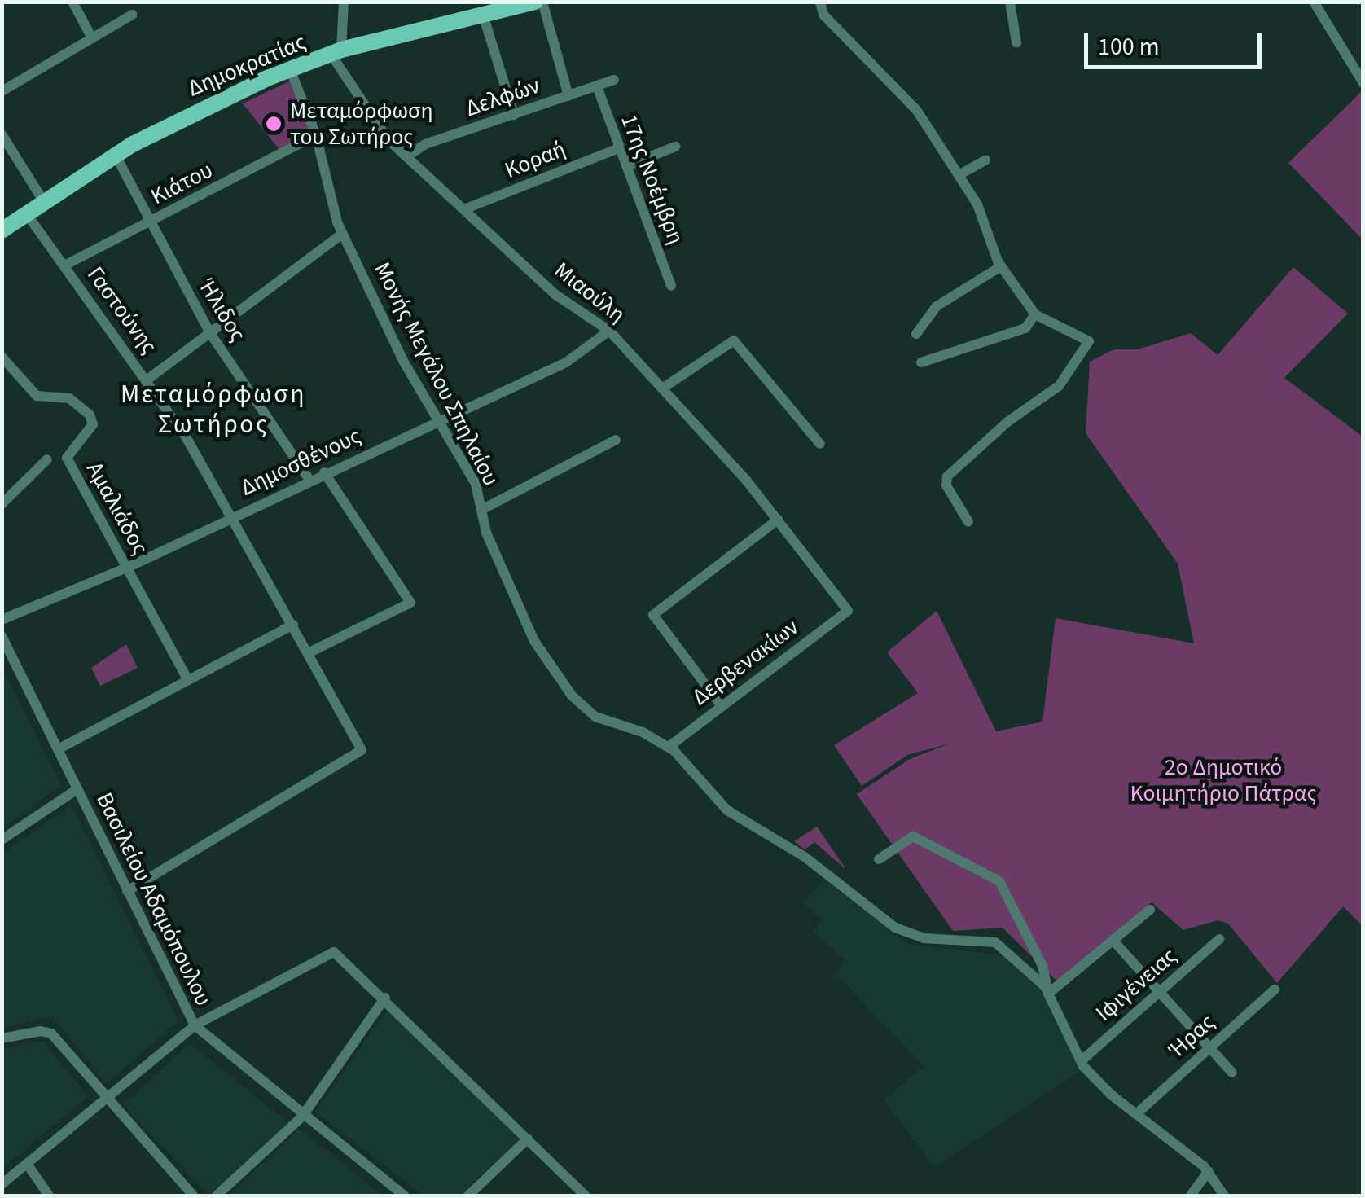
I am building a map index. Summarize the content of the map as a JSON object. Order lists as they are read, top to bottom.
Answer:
{
  "streets": {
    "main road": ["Δημοκρατίας"],
    "street": [
      "Δελφών",
      "Κοραή",
      "17ης Νοέμβρη",
      "Κιάτου",
      "Μιαούλη",
      "Γαστούνης",
      "Ήλιδος",
      "Μονής Μεγάλου Σπηλαίου",
      "Δημοσθένους",
      "Αμαλιάδος",
      "Δερβενακίων",
      "Βασιλείου Αδαμόπουλου",
      "Ιφιγένειας",
      "Ήρας"
    ]
  },
  "crossings": [
    ["Δημοκρατίας", "Μιαούλη"],
    ["Δημοκρατίας", "Γαστούνης"],
    ["Δημοκρατίας", "Ήλιδος"],
    ["Δημοκρατίας", "Μονής Μεγάλου Σπηλαίου"],
    ["Δελφών", "17ης Νοέμβρη"],
    ["Δελφών", "Μιαούλη"],
    ["Κοραή", "17ης Νοέμβρη"],
    ["Κοραή", "Μιαούλη"],
    ["Κιάτου", "Γαστούνης"],
    ["Κιάτου", "Ήλιδος"],
    ["Κιάτου", "Μονής Μεγάλου Σπηλαίου"],
    ["Μιαούλη", "Δημοσθένους"],
    ["Μιαούλη", "Δερβενακίων"],
    ["Γαστούνης", "Δημοσθένους"],
    ["Γαστούνης", "Βασιλείου Αδαμόπουλου"],
    ["Ήλιδος", "Δημοσθένους"],
    ["Μονής Μεγάλου Σπηλαίου", "Δημοσθένους"],
    ["Μονής Μεγάλου Σπηλαίου", "Δερβενακίων"],
    ["Μονής Μεγάλου Σπηλαίου", "Ιφιγένειας"],
    ["Μονής Μεγάλου Σπηλαίου", "Ήρας"],
    ["Δημοσθένους", "Αμαλιάδος"]
  ],
  "districts": ["Μεταμόρφωση Σωτήρος"],
  "parks": ["2o Δημοτικό Κοιμητήριο Πάτρας"],
  "places": ["Μεταμόρφωση του Σωτήρος"],
  "scale_bar": "100 m"
}
